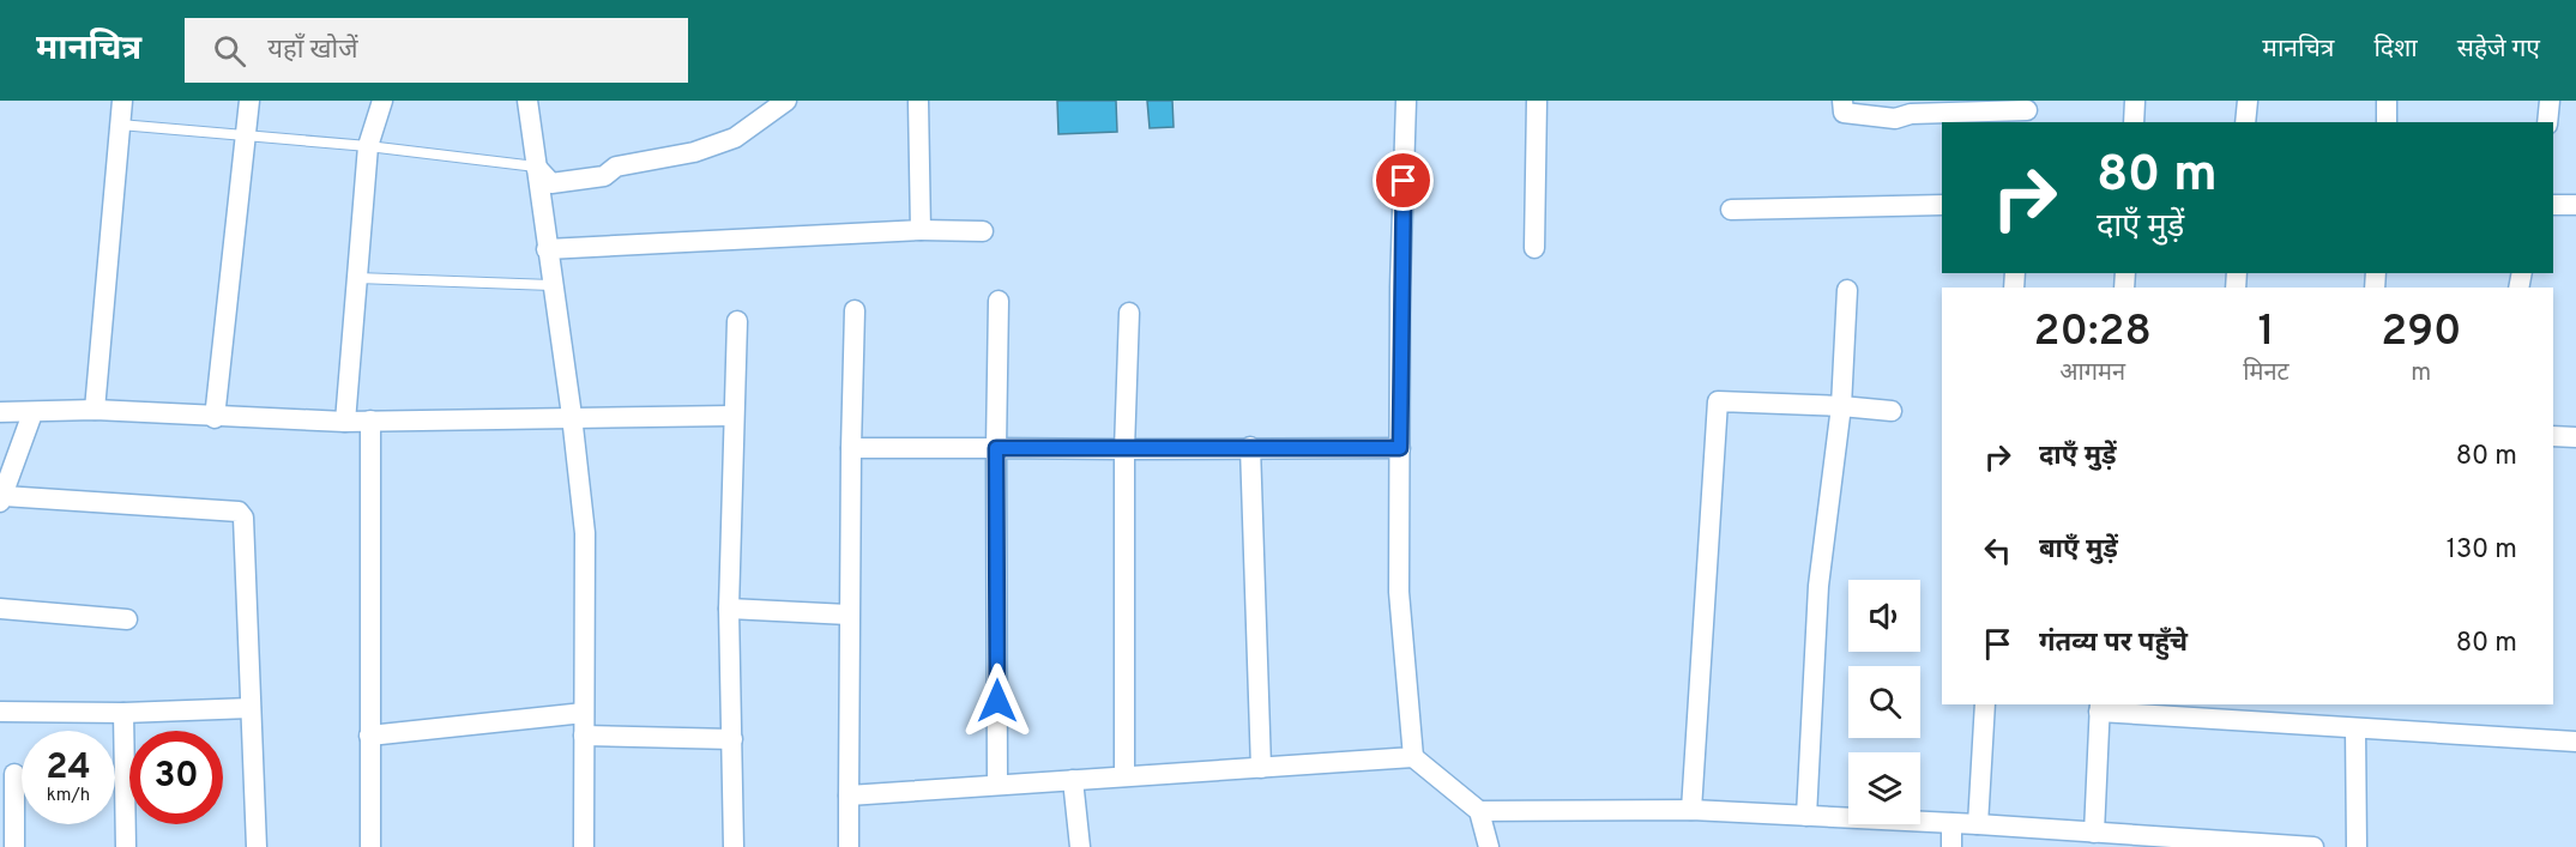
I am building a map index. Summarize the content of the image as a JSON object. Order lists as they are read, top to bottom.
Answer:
{
  "page": {
    "header": "मानचित्र",
    "search": "यहाँ खोजें",
    "nav": ["मानचित्र", "दिशा", "सहेजे गए"],
    "turn": ["80 m", "दाएँ मुड़ें"],
    "eta": [
      "20:28",
      "आगमन",
      "1",
      "मिनट",
      "290",
      "m"
    ],
    "list": [
      {
        "name": "दाएँ मुड़ें",
        "value": "80 m"
      },
      {
        "name": "बाएँ मुड़ें",
        "value": "130 m"
      },
      {
        "name": "गंतव्य पर पहुँचे",
        "value": "80 m"
      }
    ],
    "speed": "24 km/h",
    "limit": "30"
  }
}
